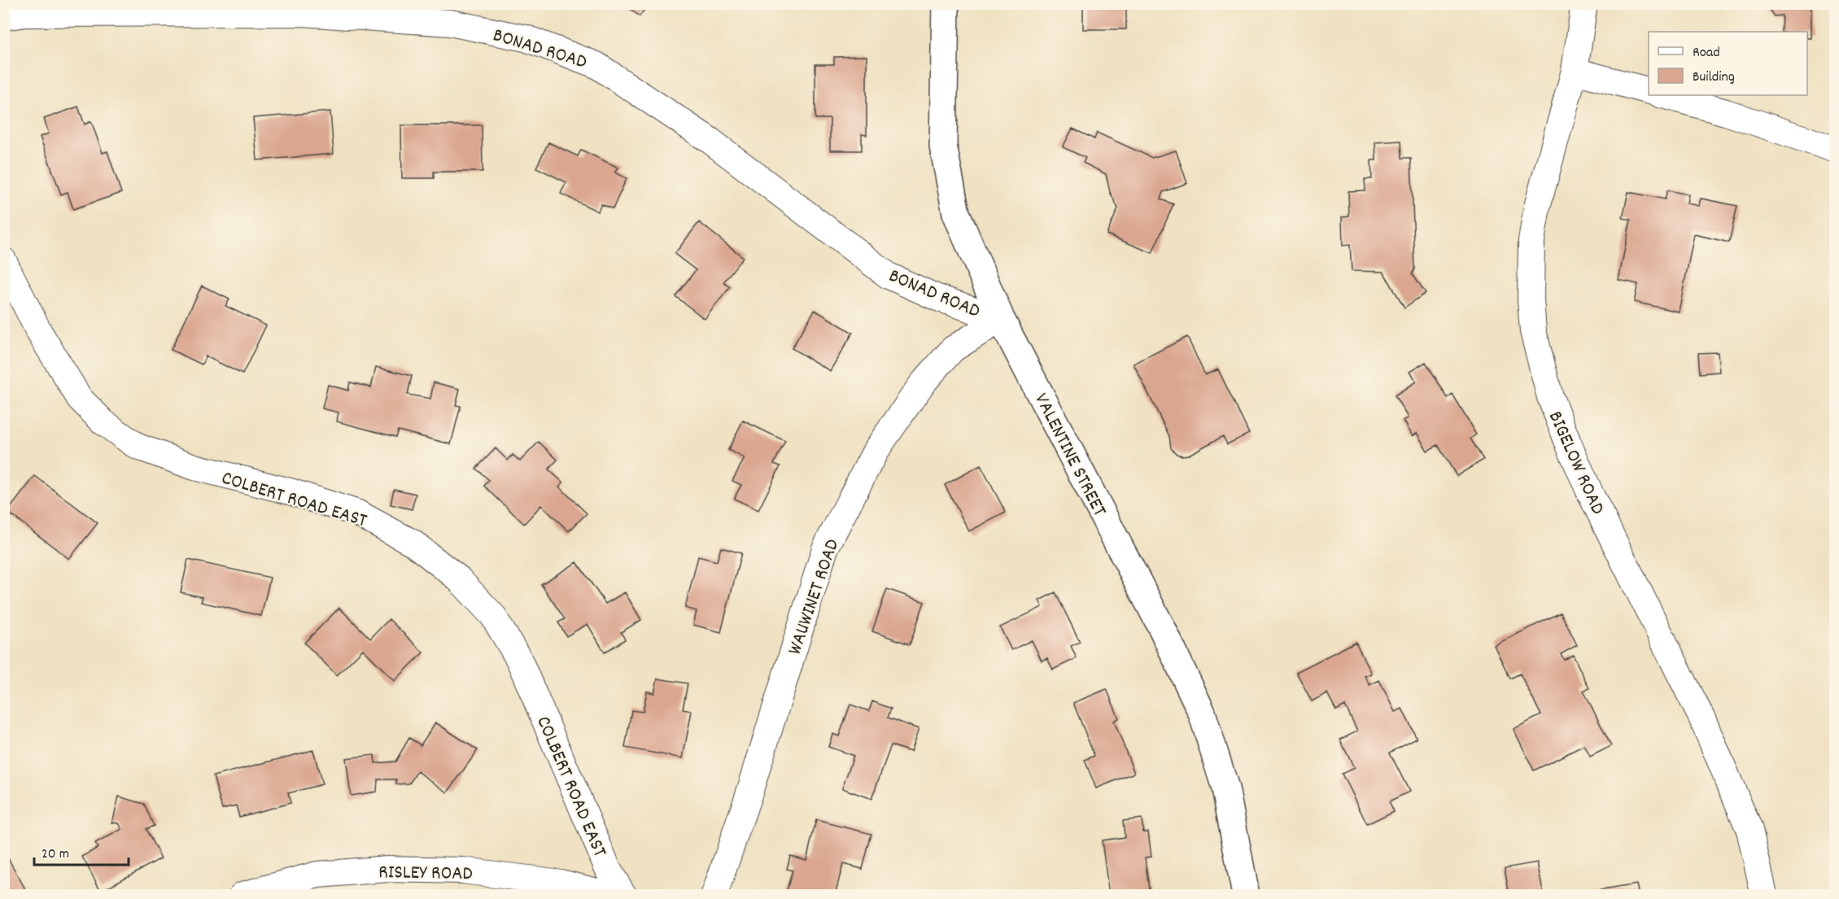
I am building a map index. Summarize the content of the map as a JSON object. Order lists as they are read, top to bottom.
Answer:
{
  "streets": {
    "street": [
      "BONAD ROAD",
      "VALENTINE STREET",
      "BIGELOW ROAD",
      "COLBERT ROAD EAST",
      "WAUWINET ROAD",
      "RISLEY ROAD"
    ]
  },
  "crossings": [
    ["BONAD ROAD", "VALENTINE STREET"],
    ["BONAD ROAD", "WAUWINET ROAD"],
    ["VALENTINE STREET", "WAUWINET ROAD"]
  ],
  "legend": ["Road", "Building"],
  "scale_bar": "20 m"
}
